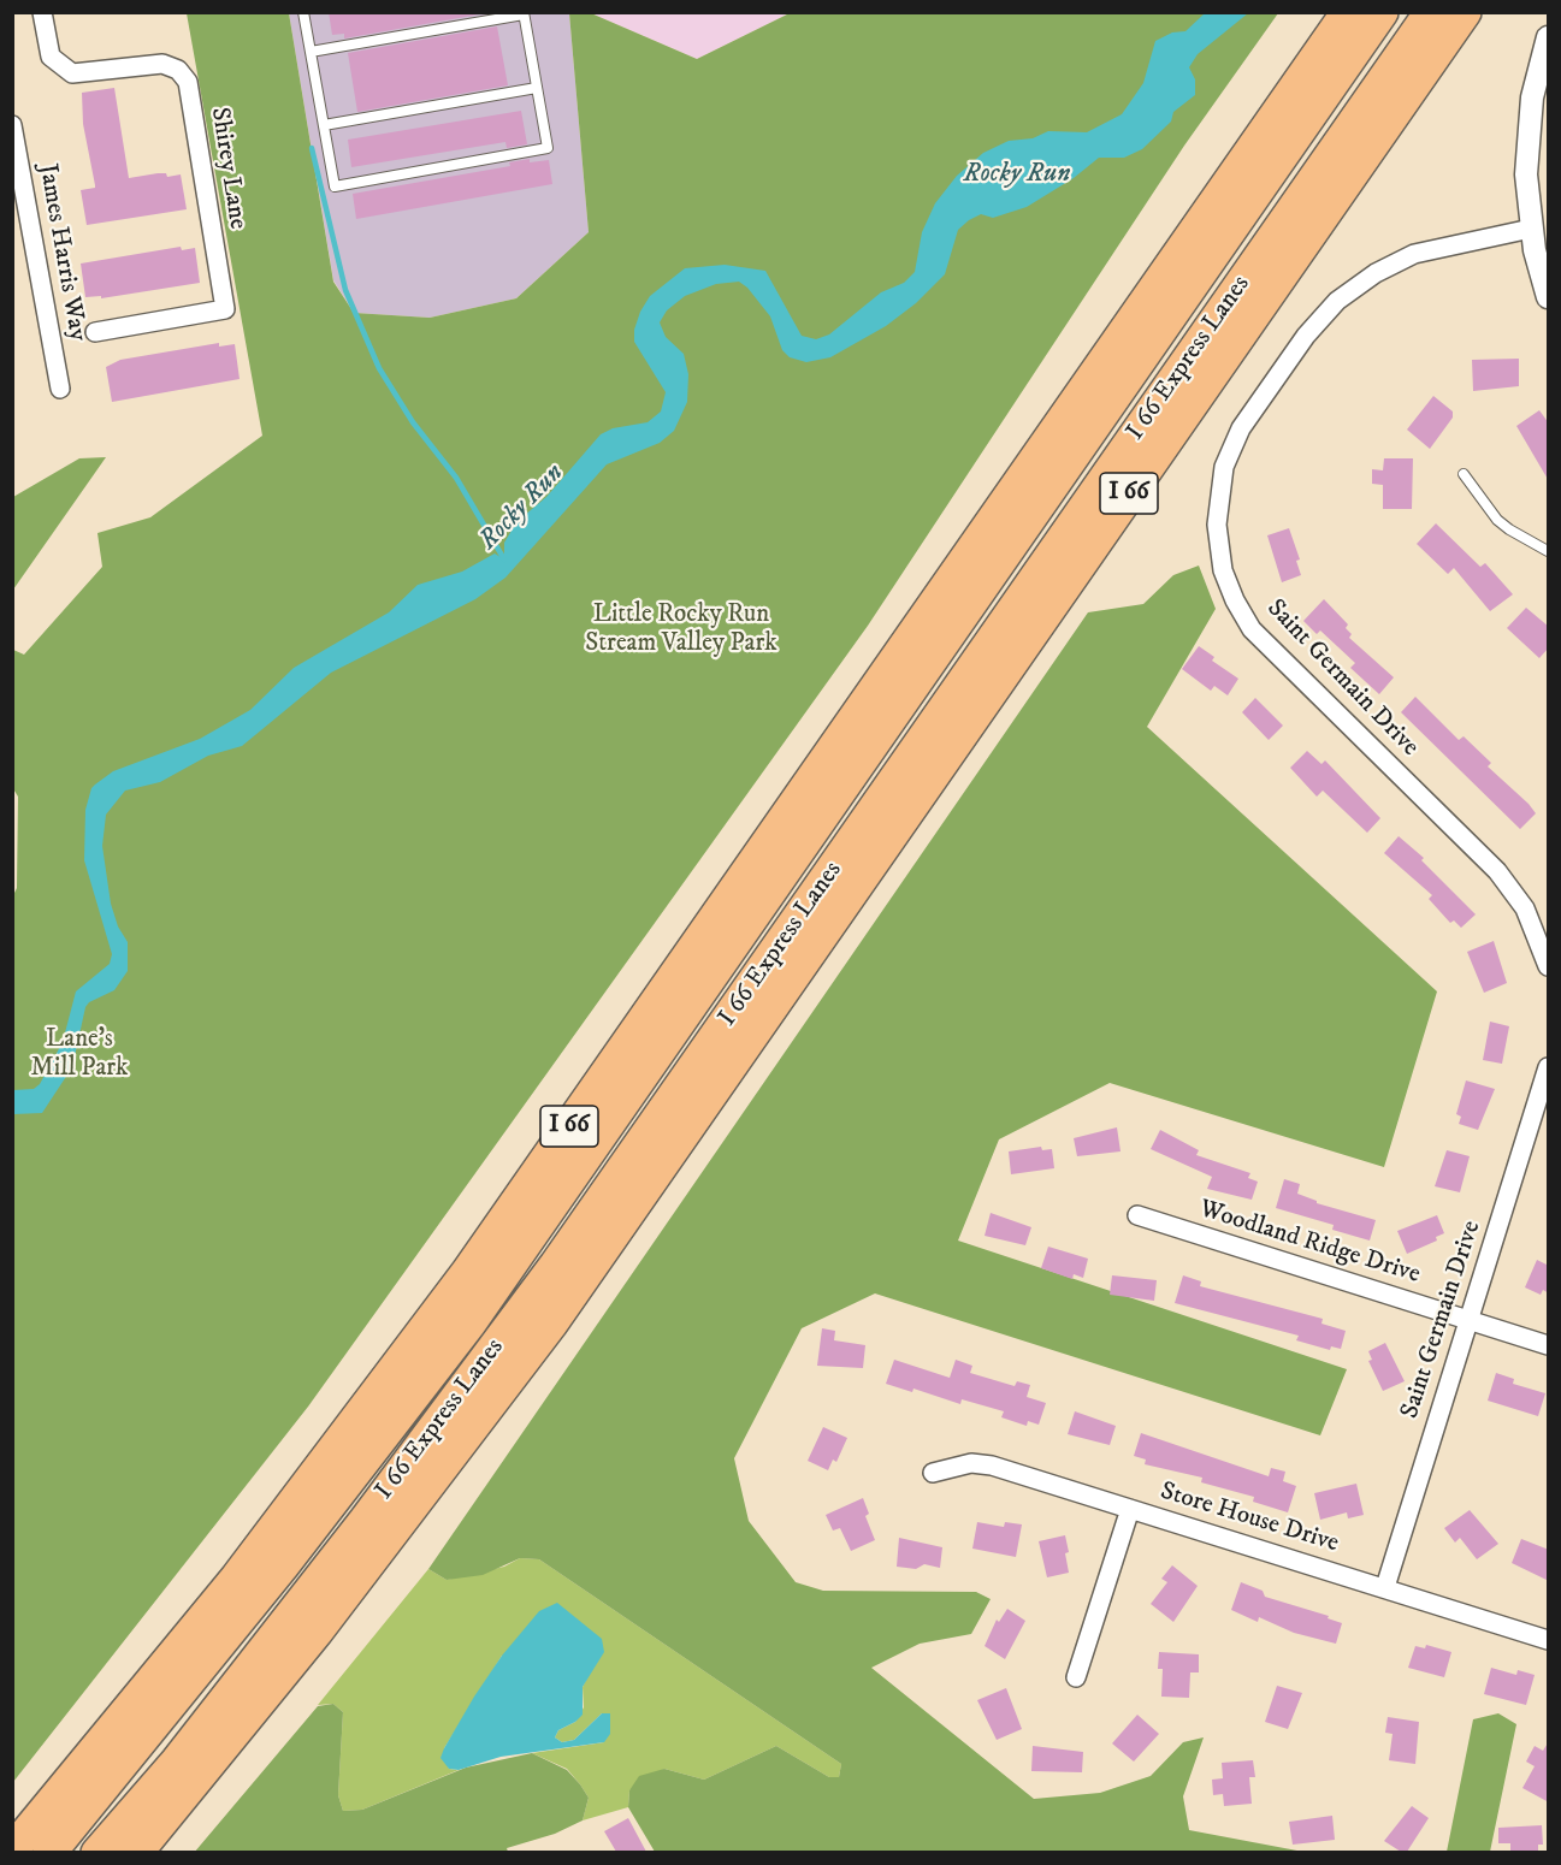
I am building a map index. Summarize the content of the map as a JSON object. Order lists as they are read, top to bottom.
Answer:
{
  "streets": {
    "highway": ["I 66 Express Lanes", "I 66"],
    "street": [
      "Shirey Lane",
      "James Harris Way",
      "Saint Germain Drive",
      "Woodland Ridge Drive",
      "Store House Drive"
    ]
  },
  "crossings": [
    ["Saint Germain Drive", "Woodland Ridge Drive"],
    ["Saint Germain Drive", "Store House Drive"]
  ],
  "water": ["Rocky Run"],
  "parks": ["Little Rocky Run Stream Valley Park", "Lane's Mill Park"]
}
